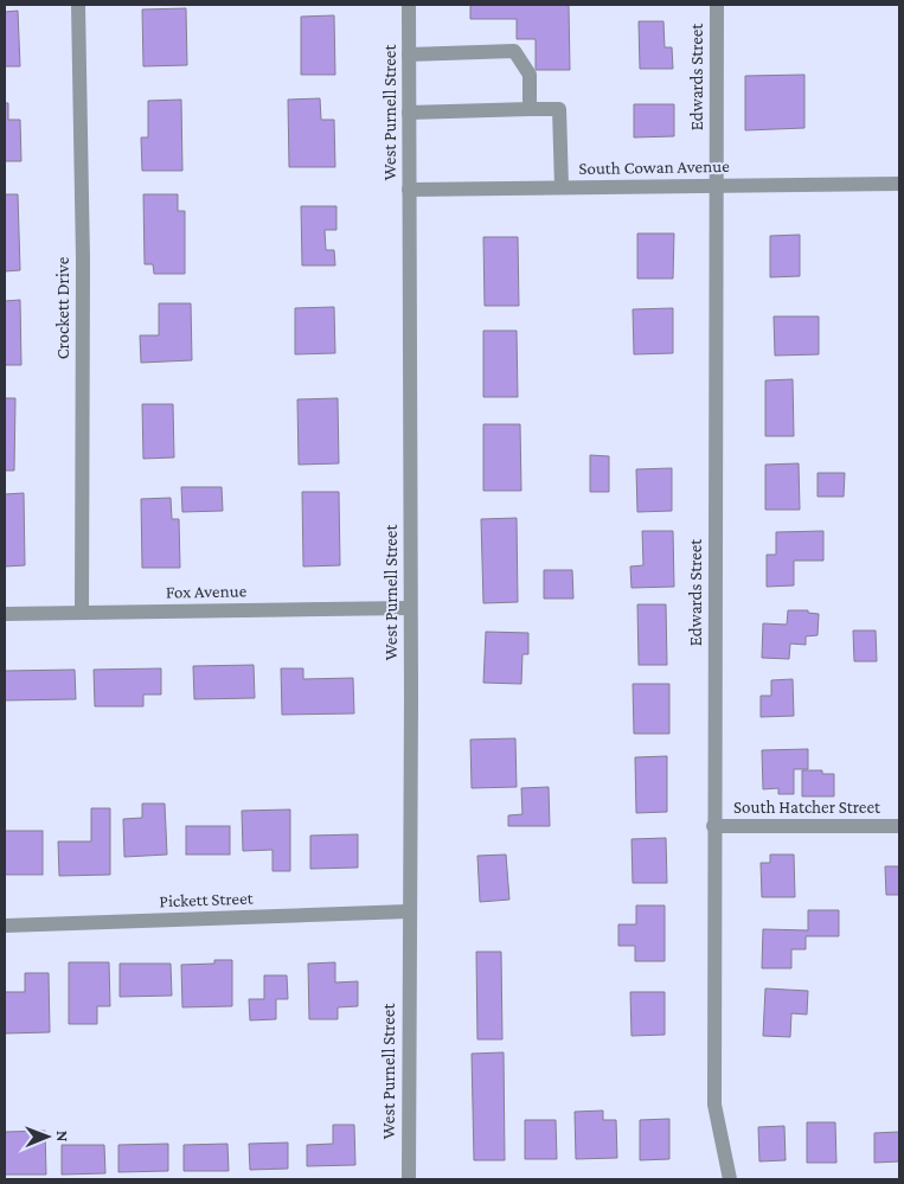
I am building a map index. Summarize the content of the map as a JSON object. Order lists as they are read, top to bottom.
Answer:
{
  "streets": {
    "street": [
      "Edwards Street",
      "West Purnell Street",
      "South Cowan Avenue",
      "Crockett Drive",
      "Fox Avenue",
      "South Hatcher Street",
      "Pickett Street"
    ]
  },
  "crossings": [
    ["Edwards Street", "South Cowan Avenue"],
    ["Edwards Street", "South Hatcher Street"],
    ["West Purnell Street", "South Cowan Avenue"],
    ["West Purnell Street", "Fox Avenue"],
    ["West Purnell Street", "Pickett Street"],
    ["Crockett Drive", "Fox Avenue"]
  ],
  "north": "right"
}
